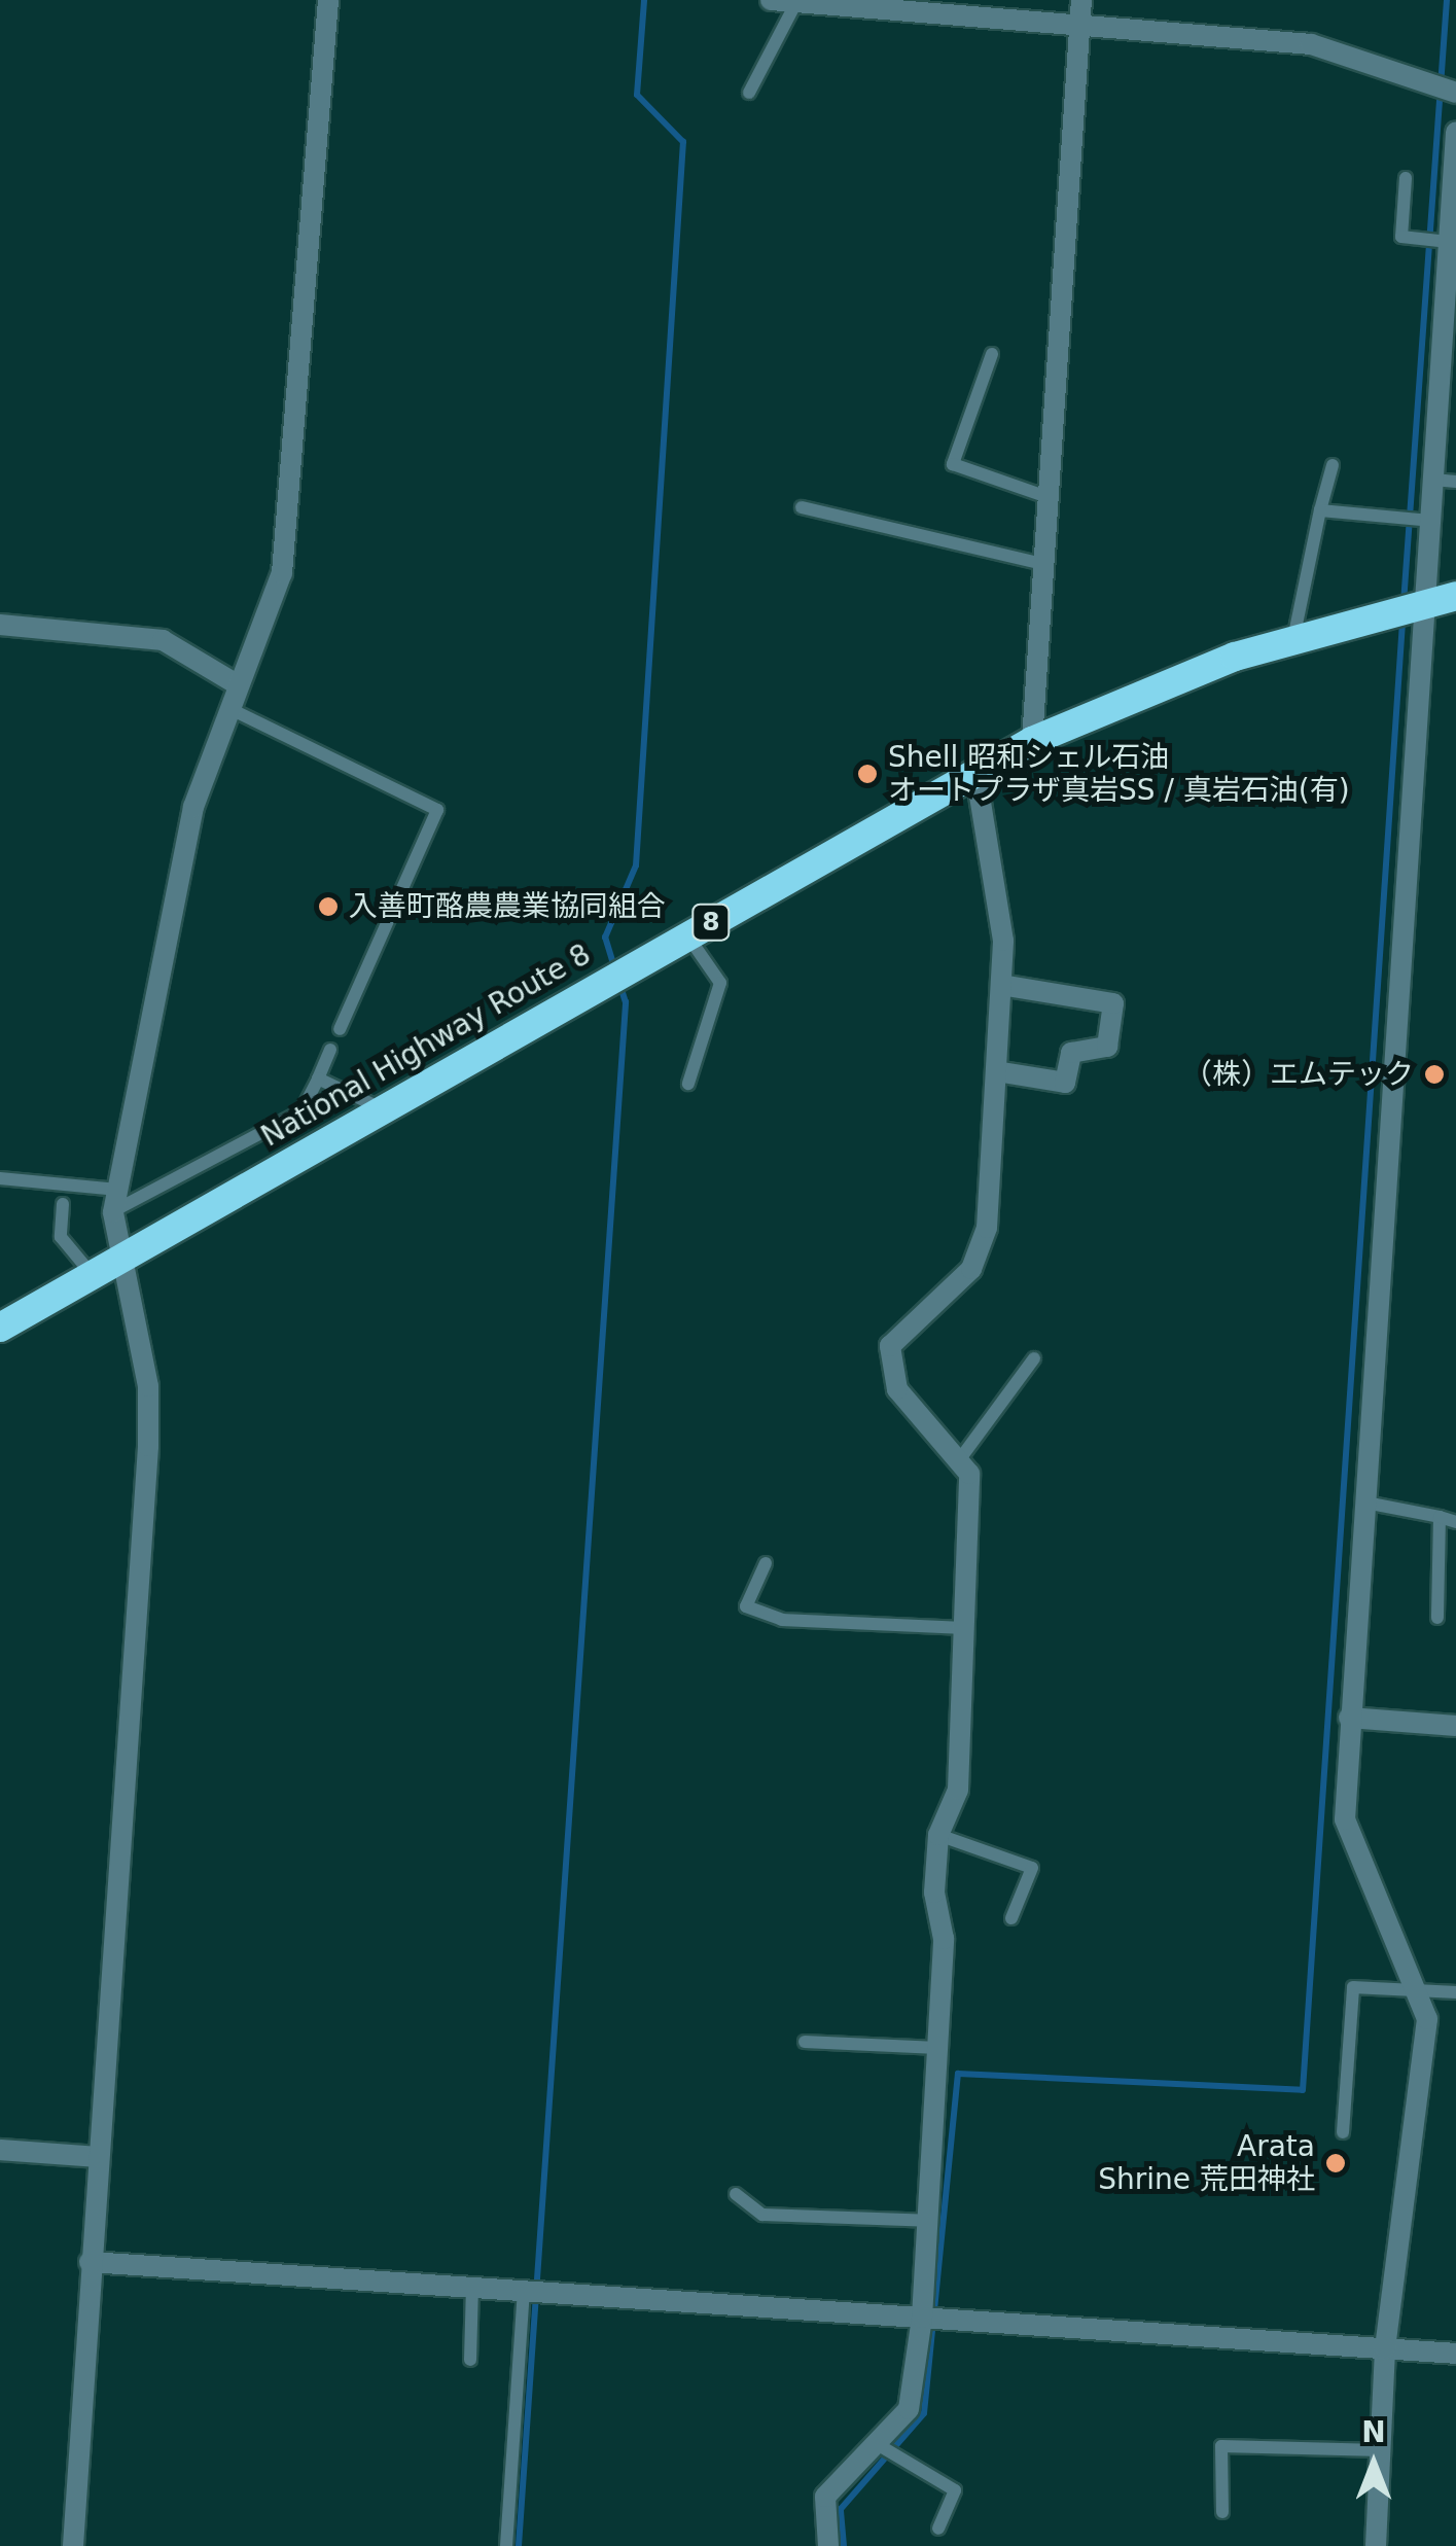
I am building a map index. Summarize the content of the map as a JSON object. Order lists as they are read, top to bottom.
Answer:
{
  "streets": {
    "highway": ["8", "National Highway Route 8"]
  },
  "places": [
    "Shell 昭和シェル石油 オートプラザ真岩SS / 真岩石油(有)",
    "入善町酪農農業協同組合",
    "（株）エムテック",
    "Arata Shrine 荒田神社"
  ],
  "north": "top"
}
